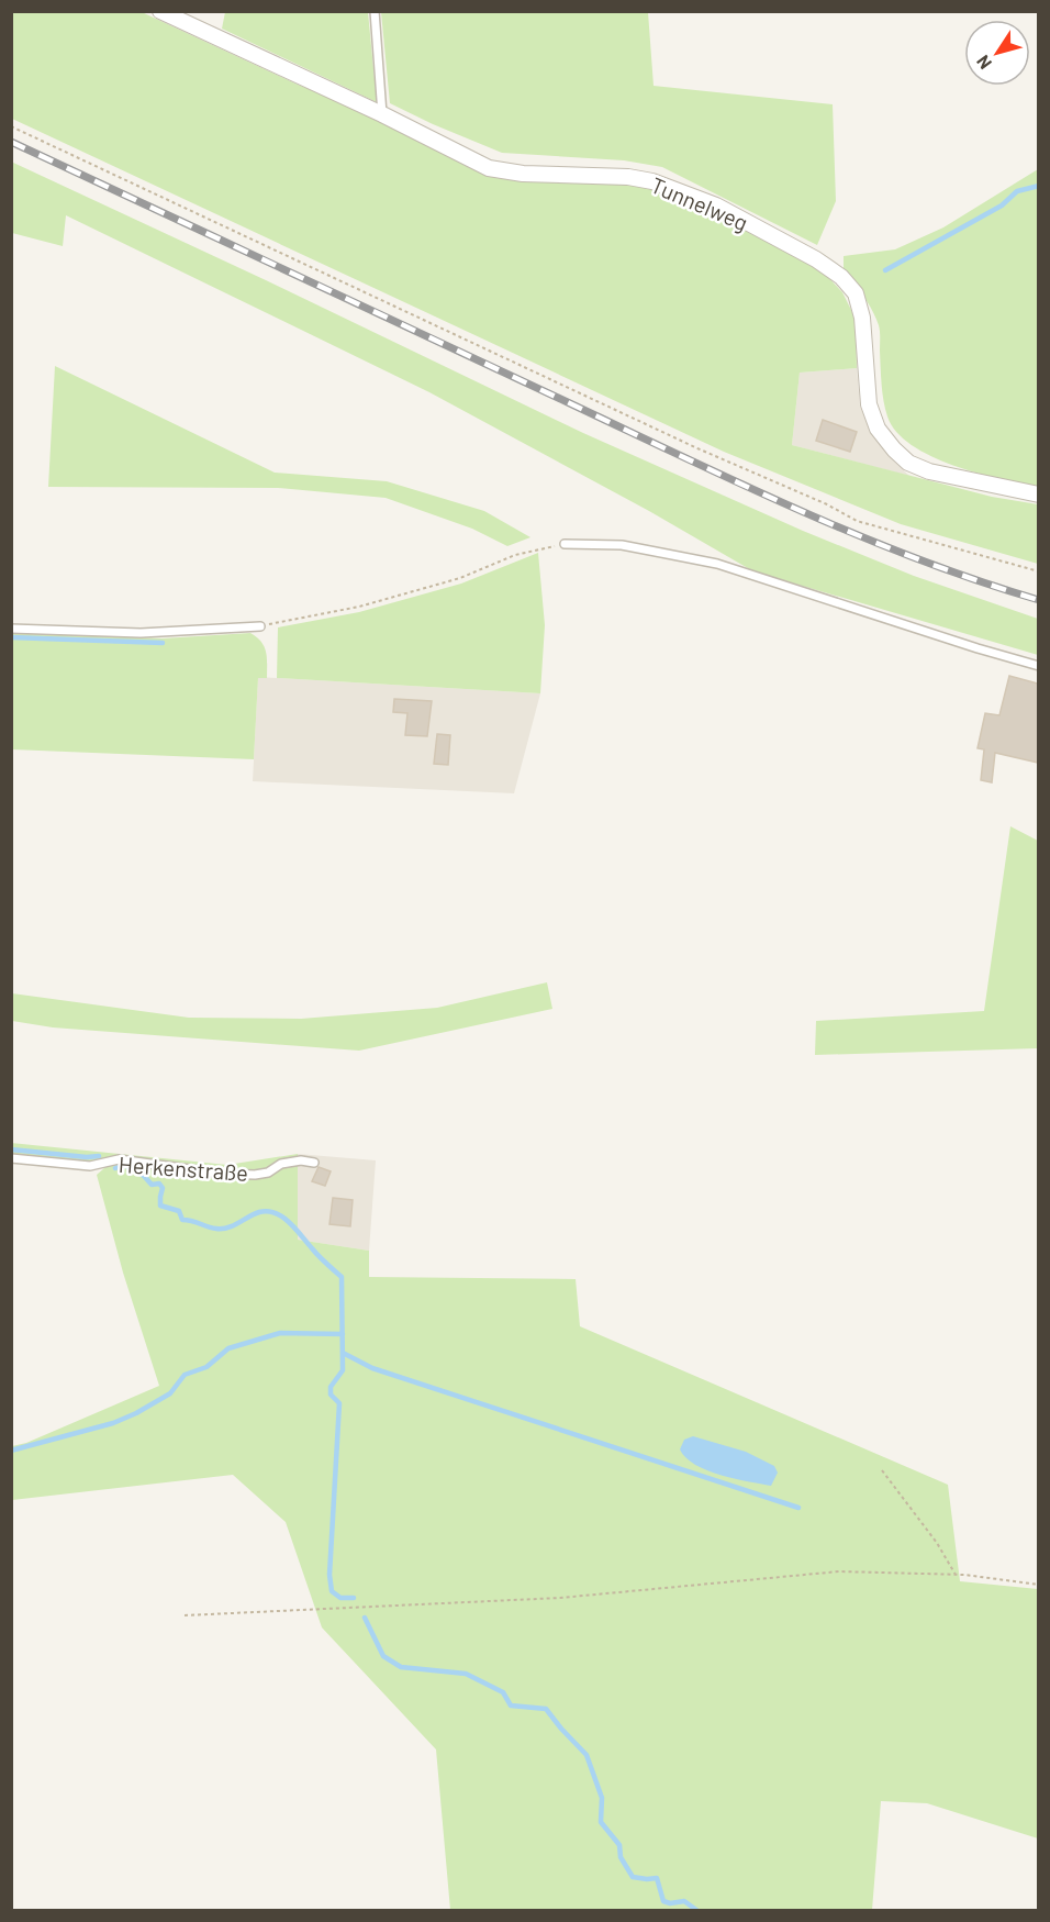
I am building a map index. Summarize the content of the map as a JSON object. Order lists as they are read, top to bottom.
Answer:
{
  "streets": {
    "street": ["Tunnelweg"],
    "lane": ["Herkenstraße"]
  },
  "north": "bottom left"
}
